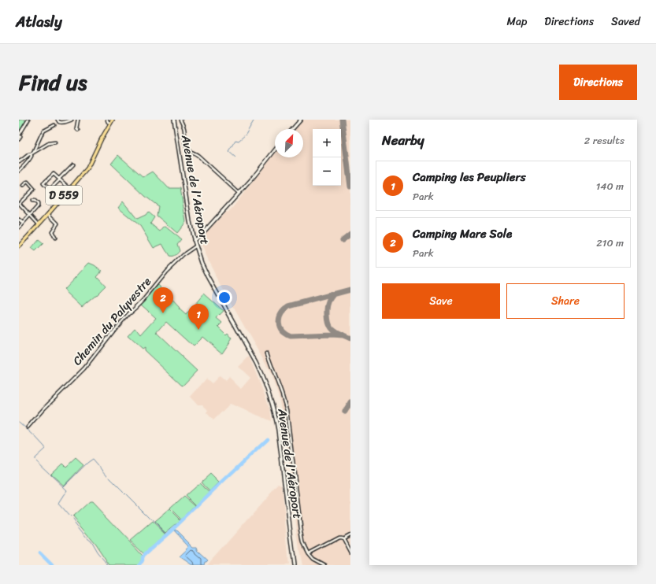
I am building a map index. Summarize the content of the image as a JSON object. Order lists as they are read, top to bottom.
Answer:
{
  "streets": {
    "main road": ["Avenue de l'Aéroport", "D 559"],
    "street": ["Chemin du Palyvestre"]
  },
  "crossings": [
    ["Avenue de l'Aéroport", "Chemin du Palyvestre"]
  ],
  "north": "top right",
  "page": {
    "header": "Atlasly",
    "nav": ["Map", "Directions", "Saved"],
    "title": "Find us",
    "buttons": [
      "Directions",
      ["Save", "Share"]
    ],
    "heading": ["Nearby", "2 results"],
    "map_buttons": ["+", "−"],
    "list": [
      {
        "mark": "1",
        "name": "Camping les Peupliers",
        "note": "Park",
        "value": "140 m"
      },
      {
        "mark": "2",
        "name": "Camping Mare Sole",
        "note": "Park",
        "value": "210 m"
      }
    ],
    "pins": ["2", "1"]
  }
}
